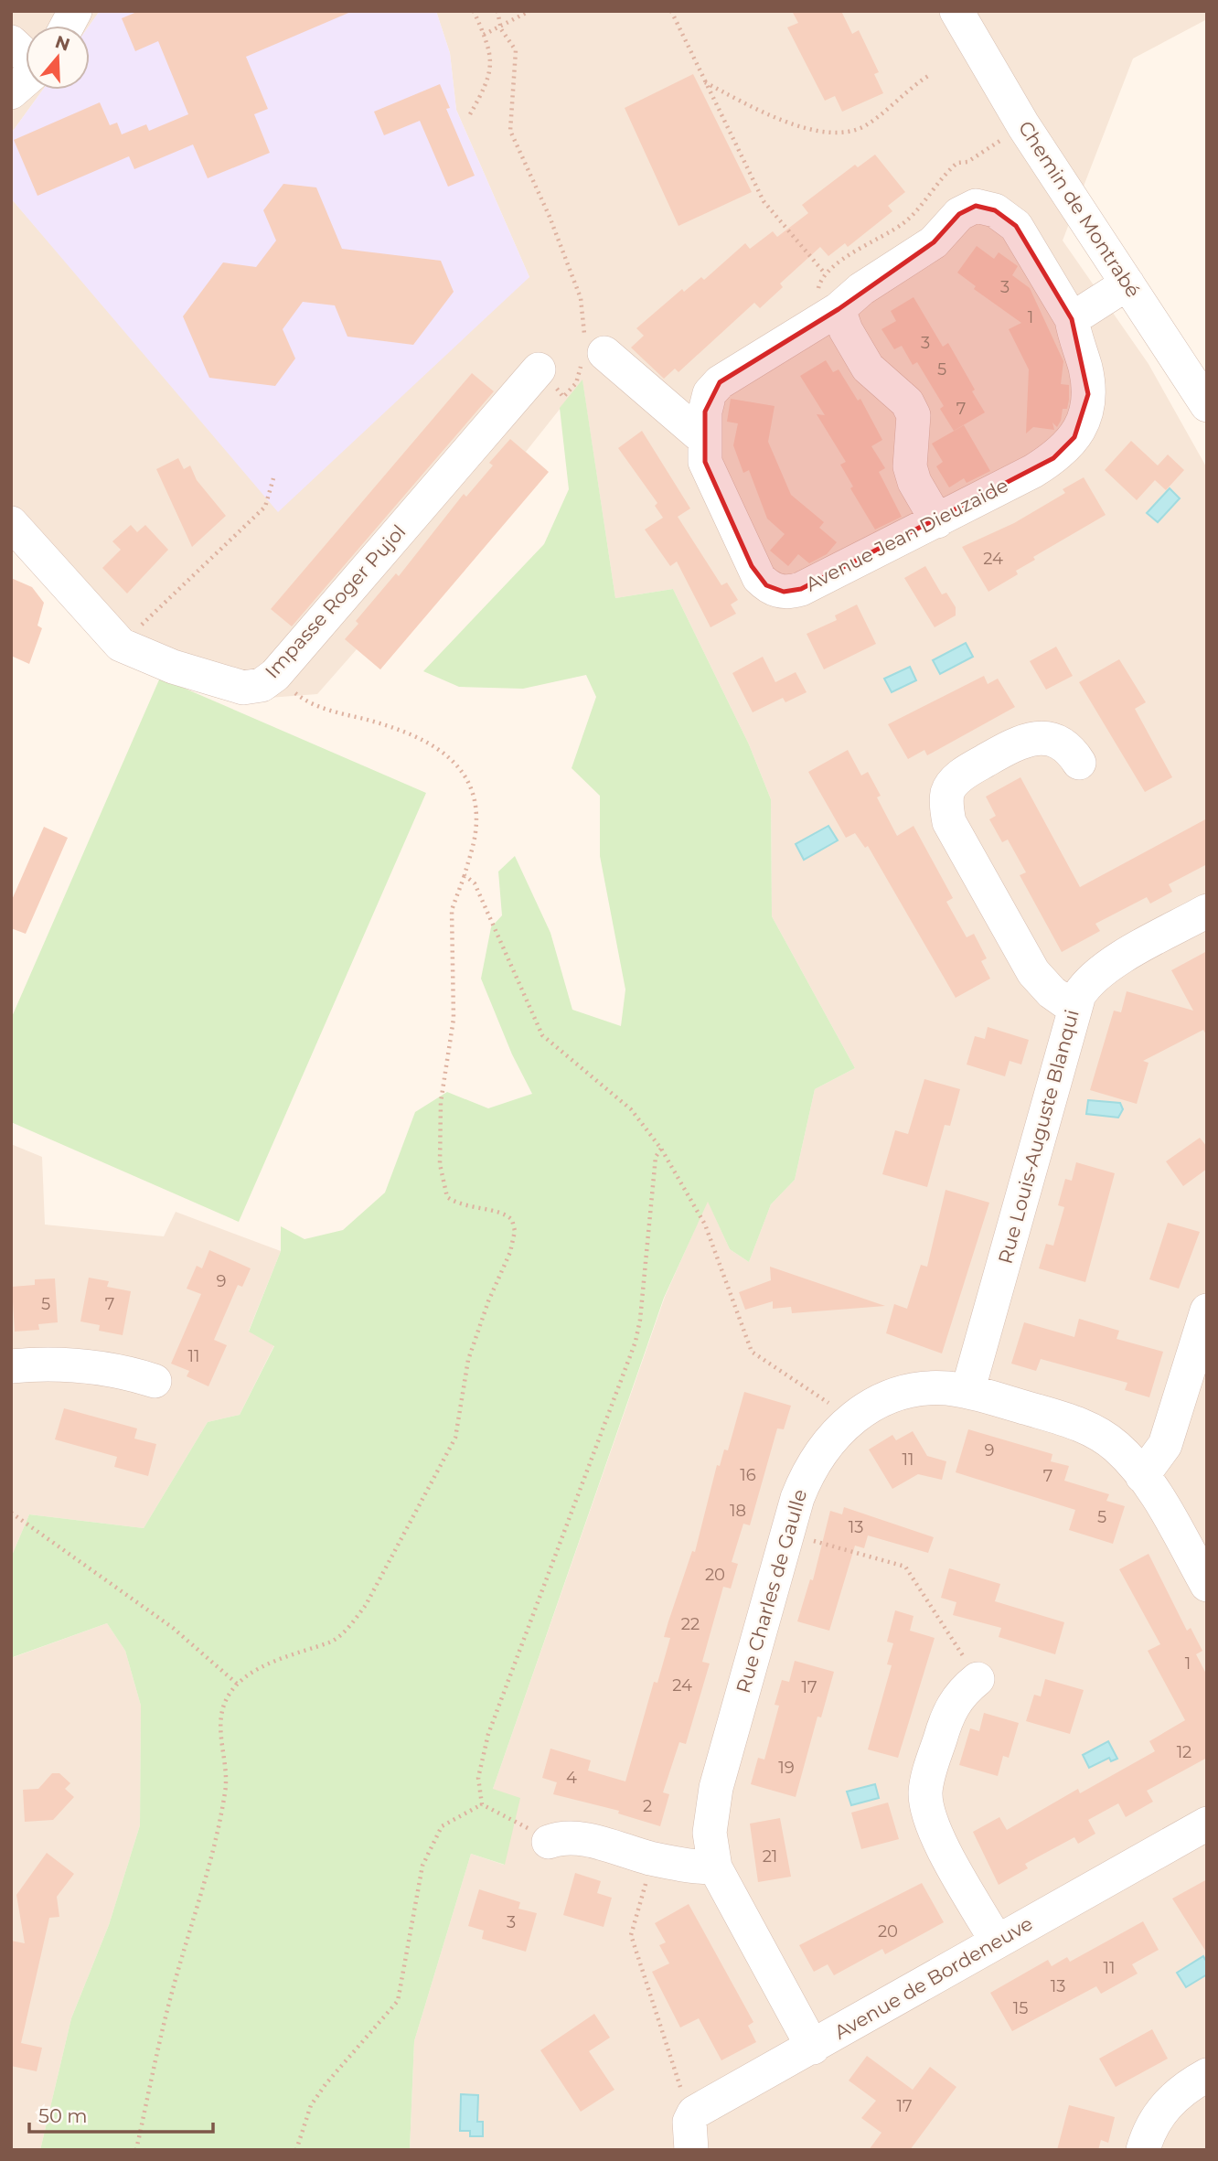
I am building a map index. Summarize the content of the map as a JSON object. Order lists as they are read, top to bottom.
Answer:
{
  "streets": {
    "street": [
      "Chemin de Montrabé",
      "Avenue Jean Dieuzaide",
      "Impasse Roger Pujol",
      "Rue Louis-Auguste Blanqui",
      "Rue Charles de Gaulle",
      "Avenue de Bordeneuve"
    ]
  },
  "crossings": [
    ["Rue Louis-Auguste Blanqui", "Rue Charles de Gaulle"],
    ["Rue Charles de Gaulle", "Avenue de Bordeneuve"]
  ],
  "house_numbers": [
    "3",
    "1",
    "3",
    "5",
    "7",
    "24",
    "9",
    "5",
    "7",
    "11",
    "9",
    "11",
    "16",
    "7",
    "18",
    "5",
    "13",
    "20",
    "22",
    "1",
    "24",
    "17",
    "12",
    "19",
    "4",
    "2",
    "21",
    "3",
    "20",
    "11",
    "13",
    "15",
    "17"
  ],
  "scale_bar": "50 m",
  "north": "top"
}
